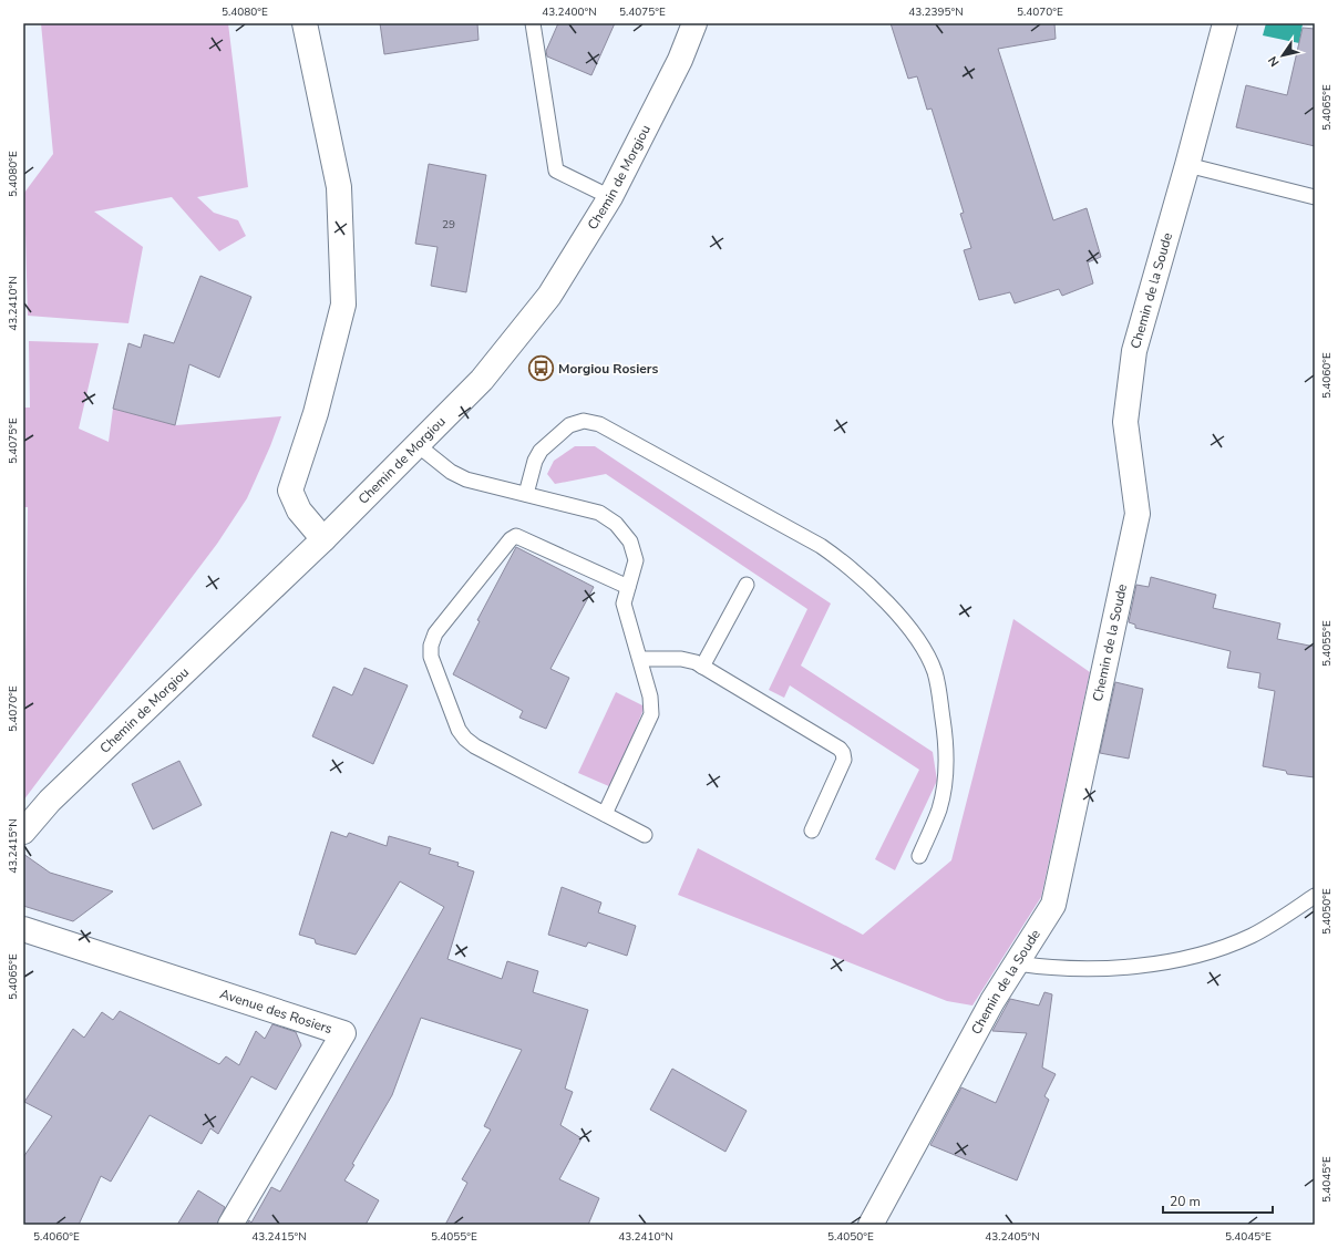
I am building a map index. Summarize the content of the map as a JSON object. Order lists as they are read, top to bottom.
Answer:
{
  "streets": {
    "street": ["Chemin de Morgiou", "Chemin de la Soude", "Avenue des Rosiers"]
  },
  "places": {
    "bus stop": ["Morgiou Rosiers"]
  },
  "house_numbers": ["29"],
  "scale_bar": "20 m",
  "north": "bottom left",
  "coordinates": [
    "5.4080°E",
    "43.2400°N",
    "5.4075°E",
    "43.2395°N",
    "5.4070°E",
    "5.4065°E",
    "43.2410°N",
    "5.4060°E",
    "5.4055°E",
    "43.2415°N",
    "5.4050°E",
    "5.4045°E",
    "43.2405°N"
  ]
}
